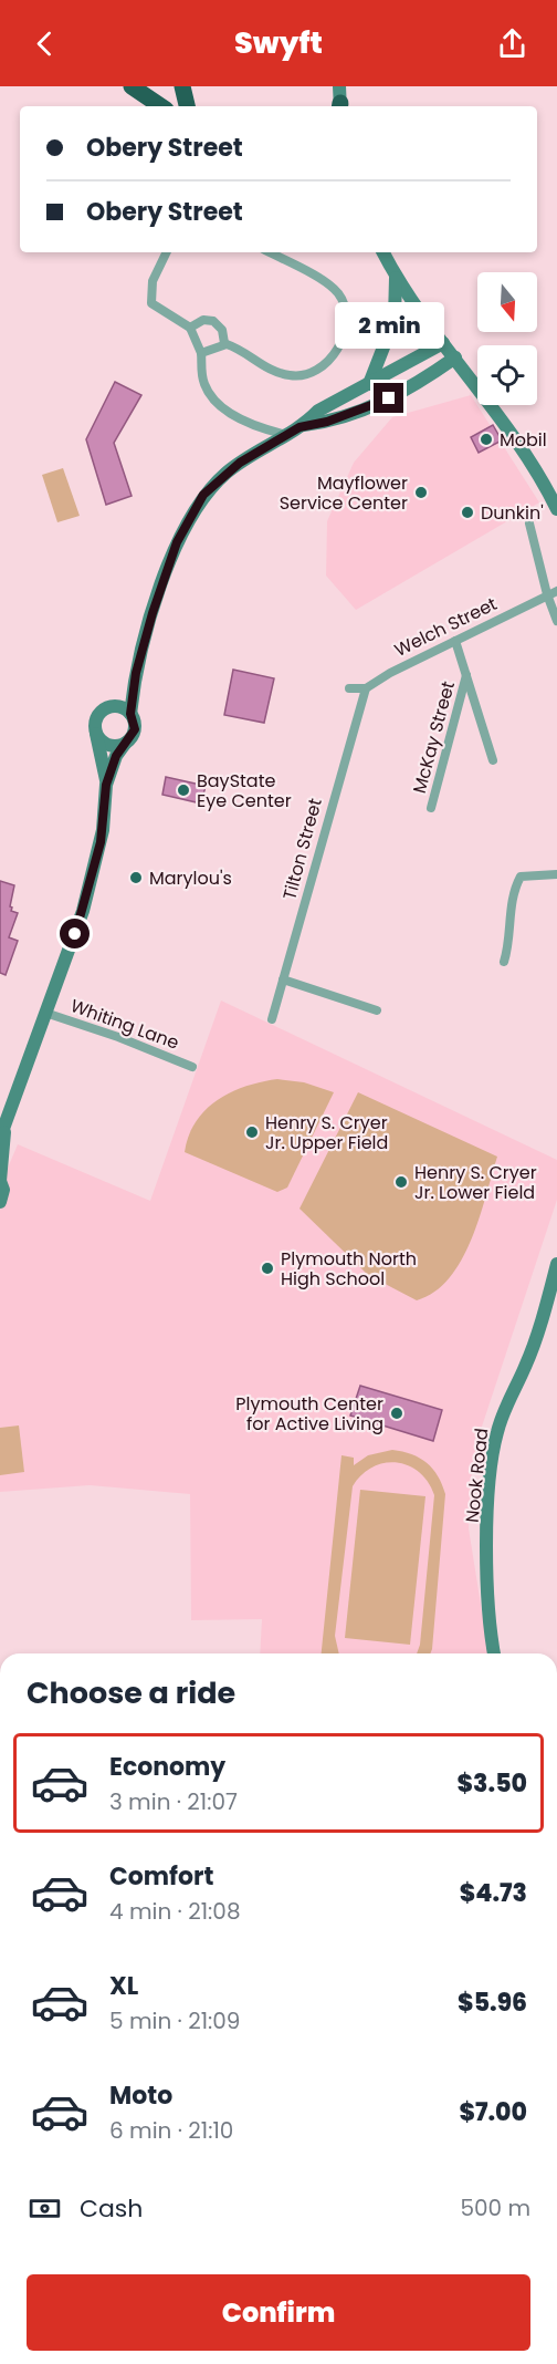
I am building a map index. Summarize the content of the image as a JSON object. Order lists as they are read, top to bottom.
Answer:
{
  "streets": {
    "main road": ["Nook Road"],
    "street": [
      "Welch Street",
      "McKay Street",
      "Tilton Street",
      "Whiting Lane"
    ]
  },
  "crossings": [
    ["Welch Street", "Tilton Street"]
  ],
  "places": [
    "Mobil",
    "Mayflower Service Center",
    "Dunkin'",
    "BayState Eye Center",
    "Marylou's",
    "Henry S. Cryer Jr. Upper Field",
    "Henry S. Cryer Jr. Lower Field",
    "Plymouth North High School",
    "Plymouth Center for Active Living"
  ],
  "north": "bottom",
  "page": {
    "header": "Swyft",
    "banner": ["Obery Street", "Obery Street"],
    "bubble": "2 min",
    "heading": "Choose a ride",
    "list": [
      {
        "name": "Economy",
        "note": "3 min · 21:07",
        "value": "$3.50"
      },
      {
        "name": "Comfort",
        "note": "4 min · 21:08",
        "value": "$4.73"
      },
      {
        "name": "XL",
        "note": "5 min · 21:09",
        "value": "$5.96"
      },
      {
        "name": "Moto",
        "note": "6 min · 21:10",
        "value": "$7.00"
      }
    ],
    "pay": ["Cash", "500 m"],
    "buttons": "Confirm"
  }
}
